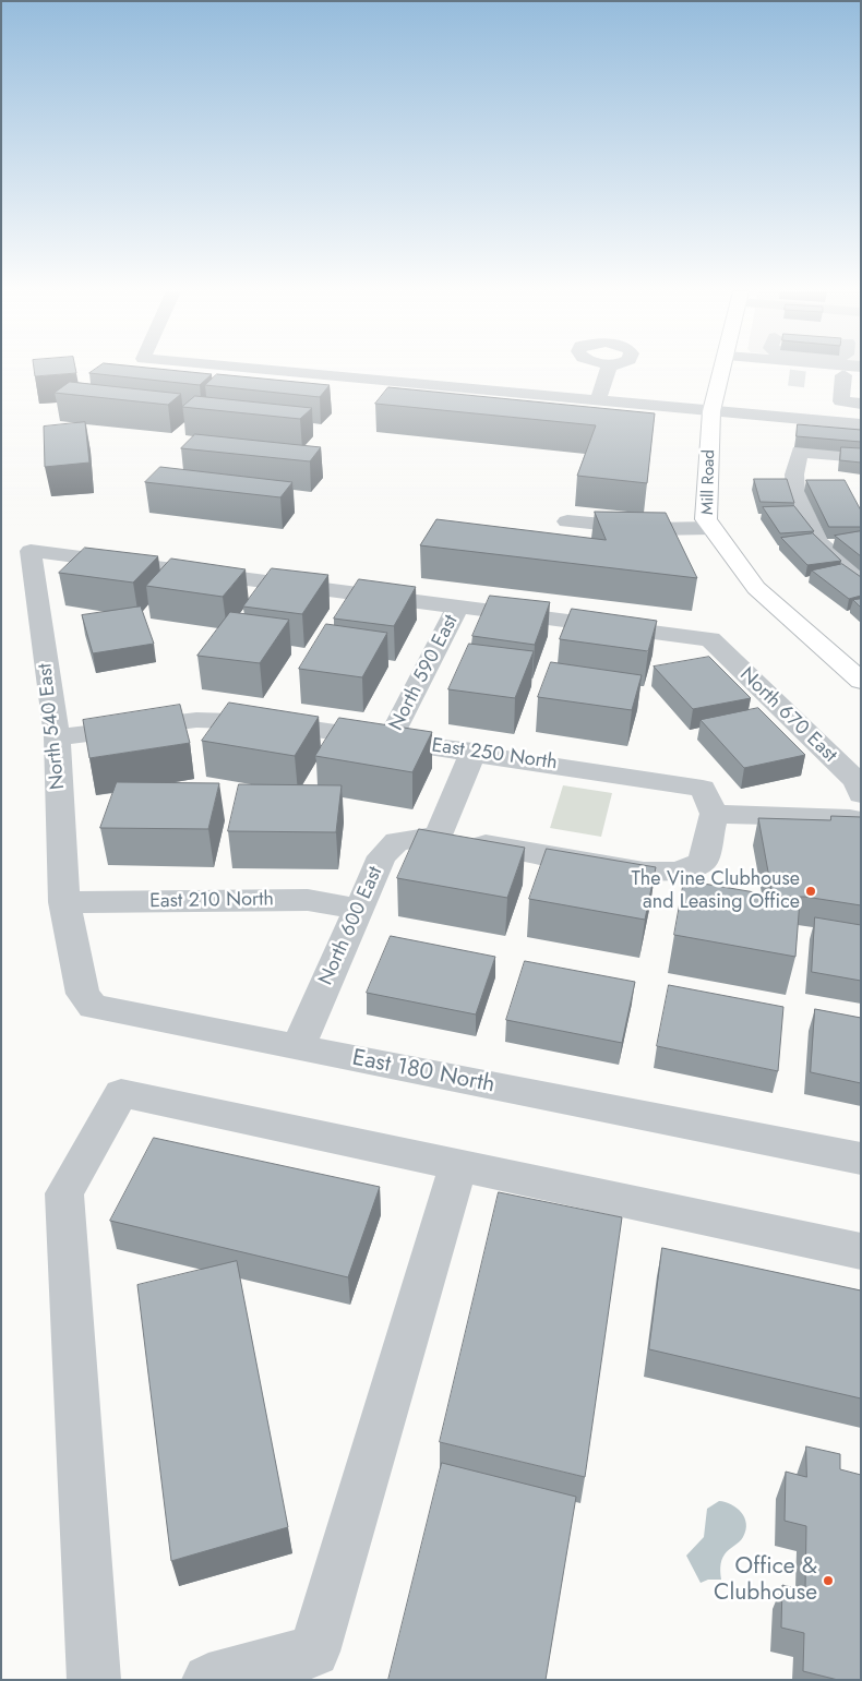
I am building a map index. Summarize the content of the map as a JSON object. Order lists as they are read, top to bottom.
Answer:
{
  "streets": {
    "main road": ["Mill Road"],
    "street": [
      "North 590 East",
      "North 670 East",
      "North 540 East",
      "East 250 North",
      "East 210 North",
      "North 600 East",
      "East 180 North"
    ]
  },
  "crossings": [
    ["North 590 East", "North 670 East"],
    ["North 590 East", "North 540 East"],
    ["North 590 East", "East 250 North"],
    ["North 670 East", "North 540 East"],
    ["North 540 East", "East 250 North"],
    ["North 540 East", "East 210 North"],
    ["North 540 East", "East 180 North"],
    ["East 250 North", "North 600 East"],
    ["East 210 North", "North 600 East"],
    ["East 210 North", "East 180 North"],
    ["North 600 East", "East 180 North"]
  ],
  "places": ["The Vine Clubhouse and Leasing Office", "Office & Clubhouse"]
}
